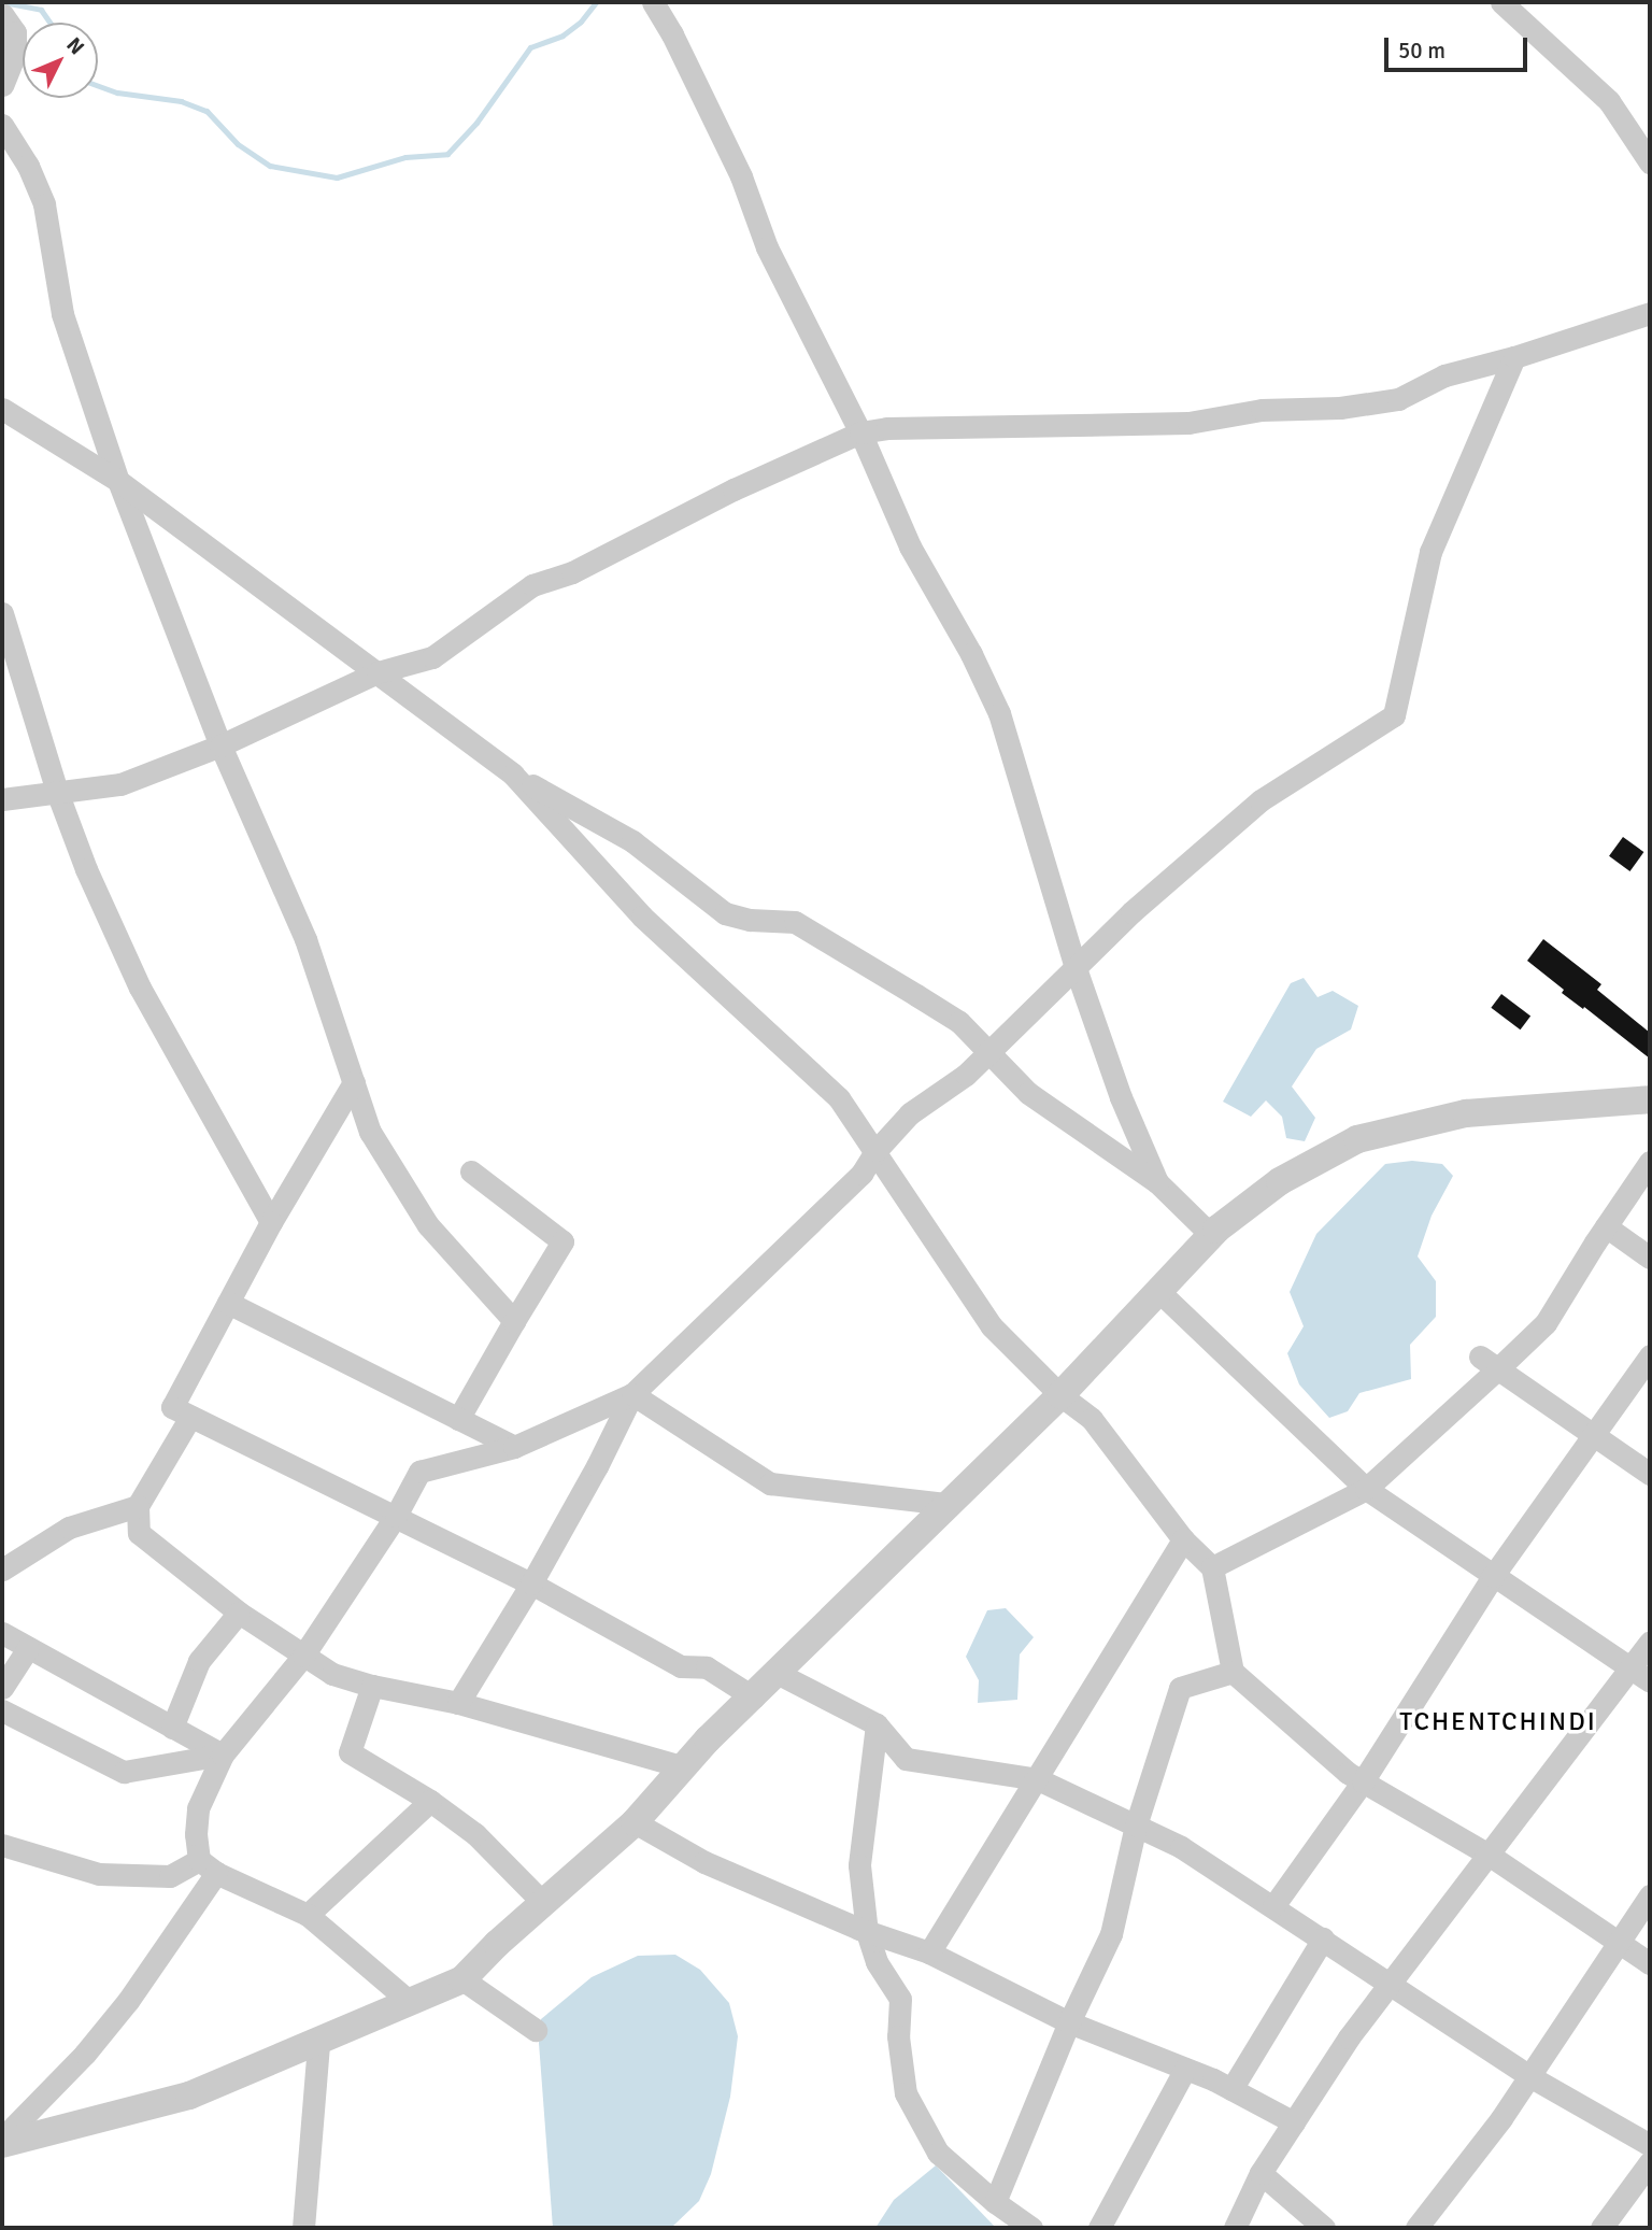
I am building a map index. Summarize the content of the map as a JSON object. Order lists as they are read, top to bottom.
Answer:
{
  "districts": ["TCHENTCHINDI"],
  "scale_bar": "50 m",
  "north": "top right"
}
